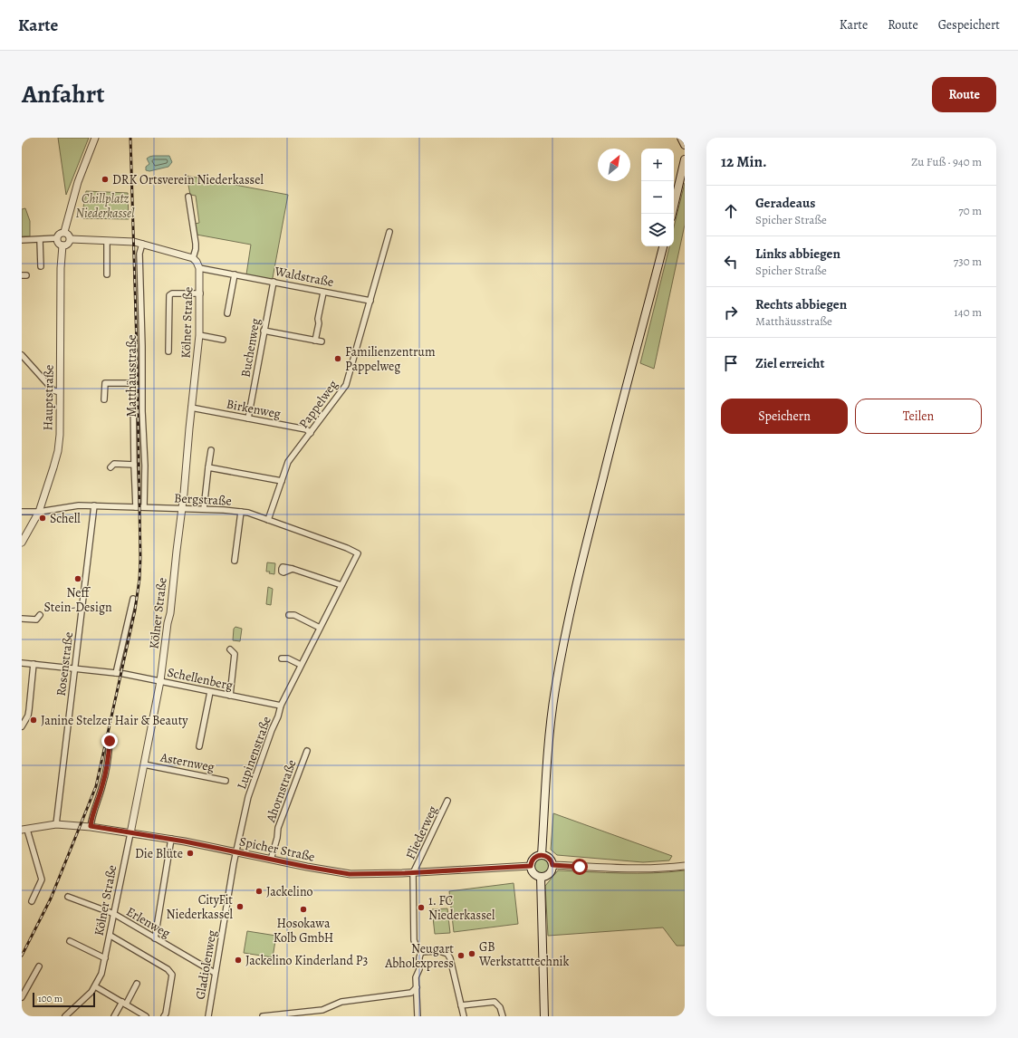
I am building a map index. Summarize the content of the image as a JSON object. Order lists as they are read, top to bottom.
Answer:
{
  "streets": {
    "street": [
      "Waldstraße",
      "Kölner Straße",
      "Buchenweg",
      "Matthäusstraße",
      "Hauptstraße",
      "Pappelweg",
      "Birkenweg",
      "Bergstraße",
      "Rosenstraße",
      "Schellenberg",
      "Lupinenstraße",
      "Asternweg",
      "Ahornstraße",
      "Fliederweg",
      "Spicher Straße",
      "Erlenweg",
      "Gladiolenweg"
    ]
  },
  "crossings": [
    ["Waldstraße", "Kölner Straße"],
    ["Waldstraße", "Buchenweg"],
    ["Waldstraße", "Pappelweg"],
    ["Kölner Straße", "Birkenweg"],
    ["Kölner Straße", "Bergstraße"],
    ["Kölner Straße", "Schellenberg"],
    ["Kölner Straße", "Asternweg"],
    ["Kölner Straße", "Spicher Straße"],
    ["Kölner Straße", "Erlenweg"],
    ["Buchenweg", "Birkenweg"],
    ["Matthäusstraße", "Bergstraße"],
    ["Hauptstraße", "Bergstraße"],
    ["Pappelweg", "Birkenweg"],
    ["Pappelweg", "Bergstraße"],
    ["Bergstraße", "Rosenstraße"],
    ["Bergstraße", "Lupinenstraße"],
    ["Rosenstraße", "Schellenberg"],
    ["Rosenstraße", "Spicher Straße"],
    ["Schellenberg", "Lupinenstraße"],
    ["Lupinenstraße", "Spicher Straße"],
    ["Lupinenstraße", "Gladiolenweg"],
    ["Ahornstraße", "Spicher Straße"],
    ["Fliederweg", "Spicher Straße"],
    ["Spicher Straße", "Gladiolenweg"],
    ["Erlenweg", "Gladiolenweg"]
  ],
  "parks": ["Chillplatz Niederkassel"],
  "places": [
    "DRK Ortsverein Niederkassel",
    "Familienzentrum Pappelweg",
    "Schell",
    "Neff Stein-Design",
    "Janine Stelzer Hair & Beauty",
    "Die Blüte",
    "Jackelino",
    "CityFit Niederkassel",
    "1. FC Niederkassel",
    "Hosokawa Kolb GmbH",
    "GB Werkstatttechnik",
    "Neugart Abholexpress",
    "Jackelino Kinderland P3"
  ],
  "scale_bar": "100 m",
  "north": "top right",
  "page": {
    "header": "Karte",
    "nav": ["Karte", "Route", "Gespeichert"],
    "title": "Anfahrt",
    "buttons": [
      "Route",
      ["Speichern", "Teilen"]
    ],
    "heading": ["12 Min.", "Zu Fuß · 940 m"],
    "map_buttons": ["+", "−"],
    "list": [
      ["Geradeaus", "Spicher Straße", "70 m"],
      ["Links abbiegen", "Spicher Straße", "730 m"],
      ["Rechts abbiegen", "Matthäusstraße", "140 m"],
      "Ziel erreicht"
    ],
    "scale": "100 m"
  }
}
